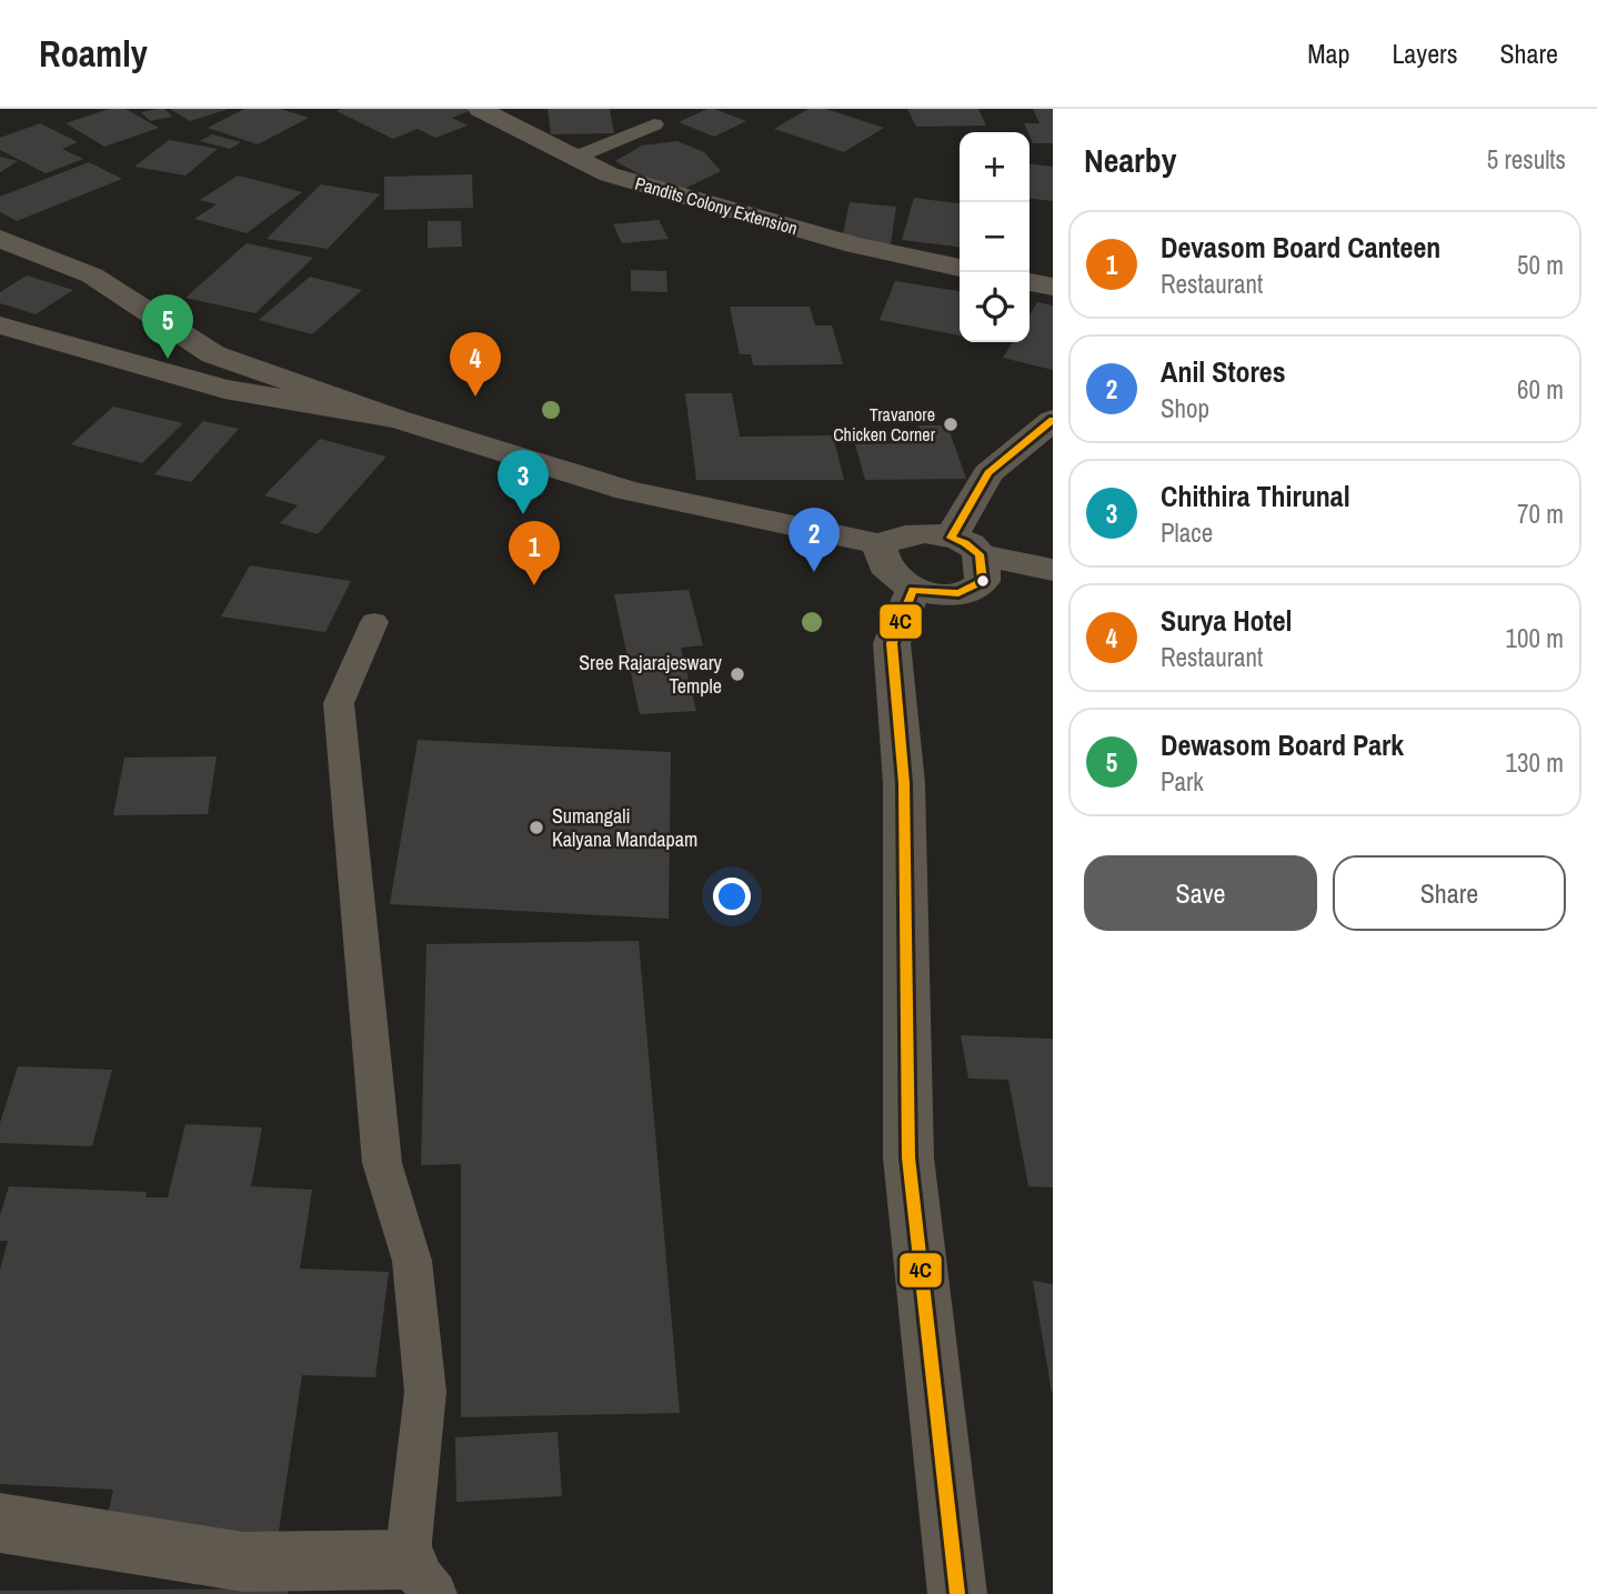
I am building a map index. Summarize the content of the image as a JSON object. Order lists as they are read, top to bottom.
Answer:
{
  "streets": {
    "street": ["Pandits Colony Extension"]
  },
  "places": ["Travanore Chicken Corner", "Sree Rajarajeswary Temple", "Sumangali Kalyana Mandapam"],
  "lines": ["transit line 4C"],
  "page": {
    "header": "Roamly",
    "nav": ["Map", "Layers", "Share"],
    "heading": ["Nearby", "5 results"],
    "map_buttons": ["+", "−"],
    "list": [
      {
        "mark": "1",
        "name": "Devasom Board Canteen",
        "note": "Restaurant",
        "value": "50 m"
      },
      {
        "mark": "2",
        "name": "Anil Stores",
        "note": "Shop",
        "value": "60 m"
      },
      {
        "mark": "3",
        "name": "Chithira Thirunal",
        "note": "Place",
        "value": "70 m"
      },
      {
        "mark": "4",
        "name": "Surya Hotel",
        "note": "Restaurant",
        "value": "100 m"
      },
      {
        "mark": "5",
        "name": "Dewasom Board Park",
        "note": "Park",
        "value": "130 m"
      }
    ],
    "pins": [
      "5",
      "4",
      "3",
      "2",
      "1"
    ],
    "buttons": ["Save", "Share"]
  }
}
